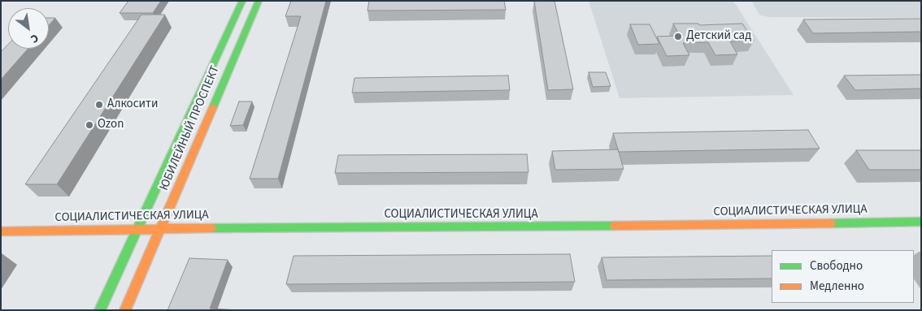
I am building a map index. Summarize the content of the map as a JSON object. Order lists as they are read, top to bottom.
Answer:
{
  "streets": {
    "main road": ["ЮБИЛЕЙНЫЙ ПРОСПЕКТ", "СОЦИАЛИСТИЧЕСКАЯ УЛИЦА"]
  },
  "crossings": [
    ["ЮБИЛЕЙНЫЙ ПРОСПЕКТ", "СОЦИАЛИСТИЧЕСКАЯ УЛИЦА"]
  ],
  "places": ["Детский сад", "Алкосити", "Ozon"],
  "legend": ["Свободно", "Медленно"],
  "north": "bottom right"
}
